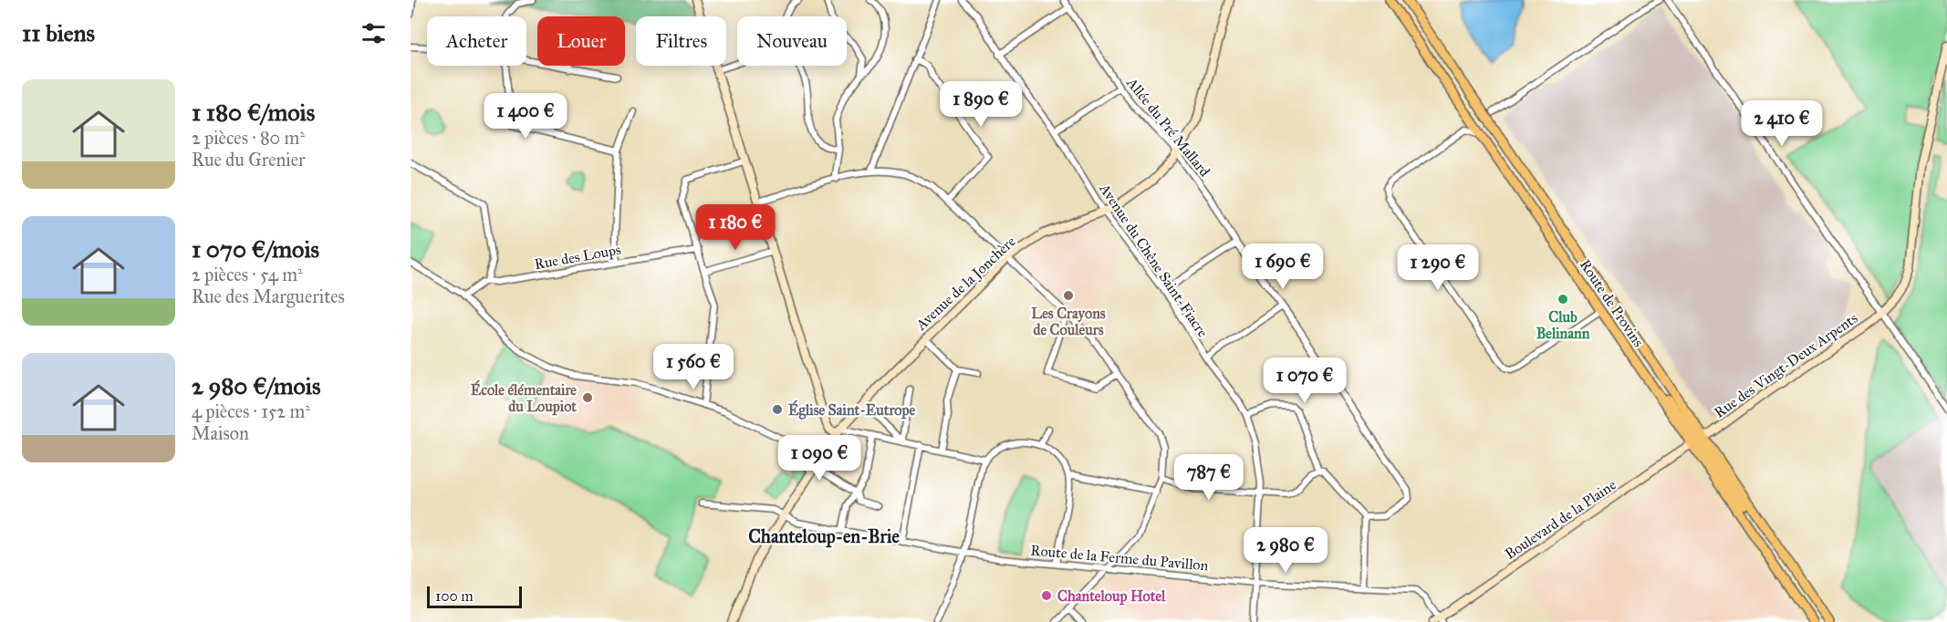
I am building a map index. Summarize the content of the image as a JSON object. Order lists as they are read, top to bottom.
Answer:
{
  "streets": {
    "main road": [
      "Avenue de la Jonchère",
      "Route de Provins",
      "Rue des Vingt-Deux Arpents",
      "Boulevard de la Plaine"
    ],
    "street": [
      "Allée du Pré Mallard",
      "Rue des Loups",
      "Avenue du Chêne Saint-Fiacre",
      "Route de la Ferme du Pavillon"
    ]
  },
  "crossings": [
    ["Allée du Pré Mallard", "Avenue de la Jonchère"],
    ["Avenue du Chêne Saint-Fiacre", "Avenue de la Jonchère"],
    ["Avenue du Chêne Saint-Fiacre", "Route de la Ferme du Pavillon"],
    ["Avenue de la Jonchère", "Route de la Ferme du Pavillon"],
    ["Route de Provins", "Rue des Vingt-Deux Arpents"],
    ["Route de Provins", "Boulevard de la Plaine"],
    ["Rue des Vingt-Deux Arpents", "Boulevard de la Plaine"],
    ["Boulevard de la Plaine", "Route de la Ferme du Pavillon"]
  ],
  "districts": ["Chanteloup-en-Brie"],
  "places": [
    "Les Crayons de Couleurs",
    "Club Belinann",
    "École élémentaire du Loupiot",
    "Église Saint-Eutrope",
    "Chanteloup Hotel"
  ],
  "scale_bar": "100 m",
  "page": {
    "heading": "11 biens",
    "chip": [
      "Acheter",
      "Louer",
      "Filtres",
      "Nouveau"
    ],
    "list": [
      {
        "name": "1 180 €/mois",
        "note": "2 pièces · 80 m² · Rue du Grenier"
      },
      {
        "name": "1 070 €/mois",
        "note": "2 pièces · 54 m² · Rue des Marguerites"
      },
      {
        "name": "2 980 €/mois",
        "note": "4 pièces · 152 m² · Maison"
      }
    ],
    "price": [
      "1 890 €",
      "1 400 €",
      "2 410 €",
      "1 180 €",
      "1 690 €",
      "1 290 €",
      "1 560 €",
      "1 070 €",
      "1 090 €",
      "787 €",
      "2 980 €"
    ],
    "scale": "100 m"
  }
}
